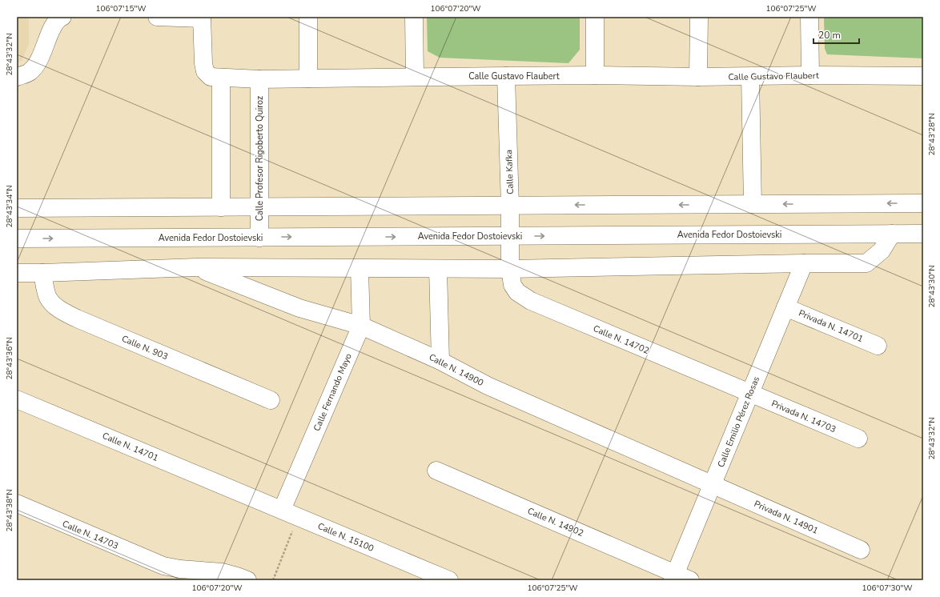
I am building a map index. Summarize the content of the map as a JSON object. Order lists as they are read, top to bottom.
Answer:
{
  "streets": {
    "street": [
      "Calle Gustavo Flaubert",
      "Calle Profesor Rigoberto Quiroz",
      "Calle Kafka",
      "Avenida Fedor Dostoievski",
      "Privada N. 14701",
      "Calle N. 14702",
      "Calle N. 903",
      "Calle N. 14900",
      "Calle Fernando Mayo",
      "Privada N. 14703",
      "Calle Emilio Pérez Rosas",
      "Calle N. 14701",
      "Privada N. 14901",
      "Calle N. 14902",
      "Calle N. 14703",
      "Calle N. 15100"
    ]
  },
  "crossings": [
    ["Calle Gustavo Flaubert", "Calle Profesor Rigoberto Quiroz"],
    ["Calle Gustavo Flaubert", "Calle Kafka"],
    ["Calle Profesor Rigoberto Quiroz", "Avenida Fedor Dostoievski"],
    ["Calle Kafka", "Avenida Fedor Dostoievski"],
    ["Calle Kafka", "Calle N. 14702"],
    ["Privada N. 14701", "Calle Emilio Pérez Rosas"],
    ["Calle N. 14702", "Privada N. 14703"],
    ["Calle N. 14702", "Calle Emilio Pérez Rosas"],
    ["Calle N. 14900", "Calle Fernando Mayo"],
    ["Calle N. 14900", "Calle Emilio Pérez Rosas"],
    ["Calle N. 14900", "Privada N. 14901"],
    ["Calle Fernando Mayo", "Calle N. 15100"],
    ["Privada N. 14703", "Calle Emilio Pérez Rosas"],
    ["Calle Emilio Pérez Rosas", "Privada N. 14901"],
    ["Calle Emilio Pérez Rosas", "Calle N. 14902"],
    ["Calle N. 14701", "Calle N. 15100"]
  ],
  "scale_bar": "20 m",
  "coordinates": [
    "106°07'15\"W",
    "106°07'20\"W",
    "106°07'25\"W",
    "28°43'32\"N",
    "28°43'28\"N",
    "28°43'34\"N",
    "28°43'30\"N",
    "28°43'36\"N",
    "28°43'38\"N",
    "106°07'30\"W"
  ]
}
